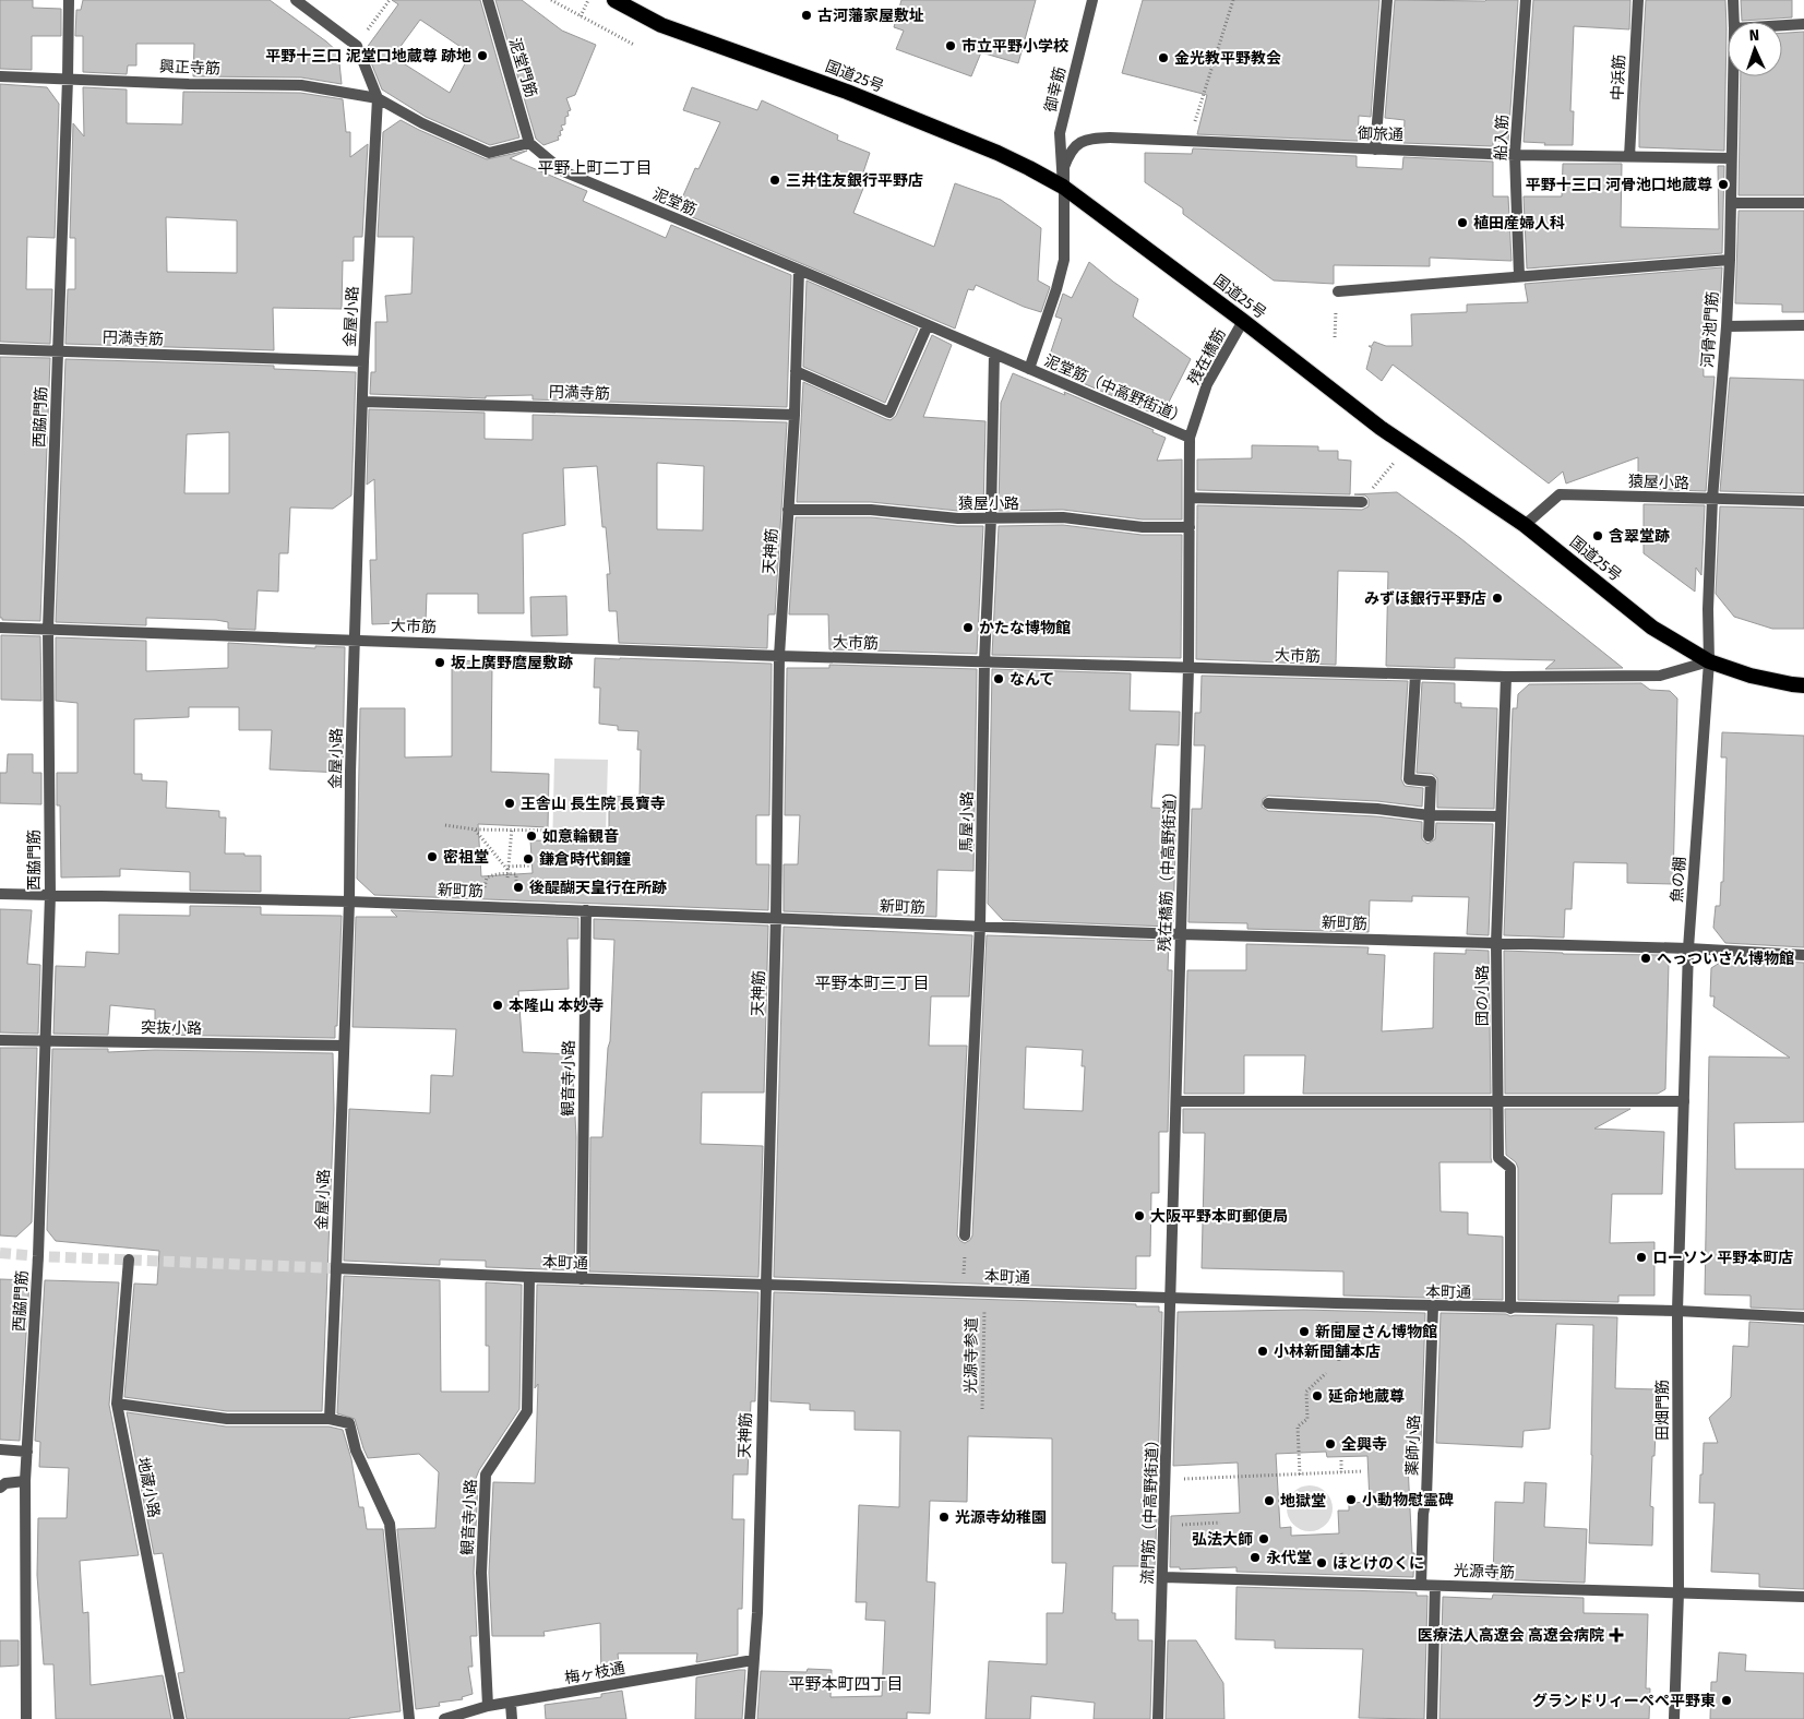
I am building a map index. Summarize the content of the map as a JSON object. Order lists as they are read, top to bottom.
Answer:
{
  "streets": {
    "highway": ["国道25号"],
    "street": [
      "興正寺筋",
      "泥堂門筋",
      "中浜筋",
      "御幸筋",
      "御旅通",
      "船入筋",
      "泥堂筋",
      "金屋小路",
      "河骨池門筋",
      "円満寺筋",
      "残在橋筋",
      "泥堂筋（中高野街道）",
      "西脇門筋",
      "猿屋小路",
      "天神筋",
      "大市筋",
      "馬屋小路",
      "残在橋筋（中高野街道）",
      "魚の棚",
      "新町筋",
      "団の小路",
      "突抜小路",
      "観音寺小路",
      "本町通",
      "田畑門筋",
      "薬師小路",
      "地蔵小路",
      "流門筋（中高野街道）",
      "光源寺筋",
      "梅ヶ枝通"
    ],
    "path": ["光源寺参道"]
  },
  "crossings": [
    ["興正寺筋", "金屋小路"],
    ["興正寺筋", "西脇門筋"],
    ["泥堂門筋", "泥堂筋"],
    ["国道25号", "御幸筋"],
    ["国道25号", "御旅通"],
    ["国道25号", "河骨池門筋"],
    ["国道25号", "残在橋筋"],
    ["国道25号", "猿屋小路"],
    ["国道25号", "大市筋"],
    ["国道25号", "魚の棚"],
    ["中浜筋", "御旅通"],
    ["御幸筋", "御旅通"],
    ["御旅通", "船入筋"],
    ["御旅通", "河骨池門筋"],
    ["泥堂筋", "泥堂筋（中高野街道）"],
    ["泥堂筋", "天神筋"],
    ["泥堂筋", "馬屋小路"],
    ["金屋小路", "円満寺筋"],
    ["金屋小路", "大市筋"],
    ["金屋小路", "新町筋"],
    ["金屋小路", "突抜小路"],
    ["金屋小路", "本町通"],
    ["河骨池門筋", "猿屋小路"],
    ["河骨池門筋", "大市筋"],
    ["河骨池門筋", "魚の棚"],
    ["円満寺筋", "西脇門筋"],
    ["円満寺筋", "天神筋"],
    ["残在橋筋", "泥堂筋（中高野街道）"],
    ["残在橋筋", "残在橋筋（中高野街道）"],
    ["泥堂筋（中高野街道）", "残在橋筋（中高野街道）"],
    ["西脇門筋", "大市筋"],
    ["西脇門筋", "新町筋"],
    ["西脇門筋", "突抜小路"],
    ["猿屋小路", "天神筋"],
    ["猿屋小路", "馬屋小路"],
    ["猿屋小路", "残在橋筋（中高野街道）"],
    ["天神筋", "大市筋"],
    ["天神筋", "新町筋"],
    ["天神筋", "本町通"],
    ["天神筋", "梅ヶ枝通"],
    ["大市筋", "馬屋小路"],
    ["大市筋", "残在橋筋（中高野街道）"],
    ["大市筋", "魚の棚"],
    ["大市筋", "団の小路"],
    ["馬屋小路", "新町筋"],
    ["残在橋筋（中高野街道）", "新町筋"],
    ["残在橋筋（中高野街道）", "本町通"],
    ["残在橋筋（中高野街道）", "流門筋（中高野街道）"],
    ["魚の棚", "新町筋"],
    ["魚の棚", "田畑門筋"],
    ["新町筋", "団の小路"],
    ["新町筋", "観音寺小路"],
    ["団の小路", "本町通"],
    ["観音寺小路", "本町通"],
    ["観音寺小路", "梅ヶ枝通"],
    ["本町通", "田畑門筋"],
    ["本町通", "薬師小路"],
    ["本町通", "流門筋（中高野街道）"],
    ["田畑門筋", "光源寺筋"],
    ["薬師小路", "光源寺筋"],
    ["流門筋（中高野街道）", "光源寺筋"]
  ],
  "districts": ["平野上町二丁目", "平野本町三丁目", "平野本町四丁目"],
  "places": {
    "other": [
      "古河藩家屋敷址",
      "市立平野小学校",
      "平野十三口 泥堂口地蔵尊 跡地",
      "金光教平野教会",
      "三井住友銀行平野店",
      "平野十三口 河骨池口地蔵尊",
      "植田産婦人科",
      "含翠堂跡",
      "みずほ銀行平野店",
      "かたな博物館",
      "坂上廣野麿屋敷跡",
      "なんて",
      "王舎山 長生院 長寶寺",
      "如意輪観音",
      "密祖堂",
      "鎌倉時代銅鐘",
      "後醍醐天皇行在所跡",
      "へっついさん博物館",
      "本隆山 本妙寺",
      "大阪平野本町郵便局",
      "ローソン 平野本町店",
      "新聞屋さん博物館",
      "小林新聞舗本店",
      "延命地蔵尊",
      "全興寺",
      "小動物慰霊碑",
      "地獄堂",
      "光源寺幼稚園",
      "弘法大師",
      "永代堂",
      "ほとけのくに",
      "グランドリィーぺぺ平野東"
    ],
    "health": ["医療法人高遼会 高遼会病院"]
  },
  "north": "top"
}
